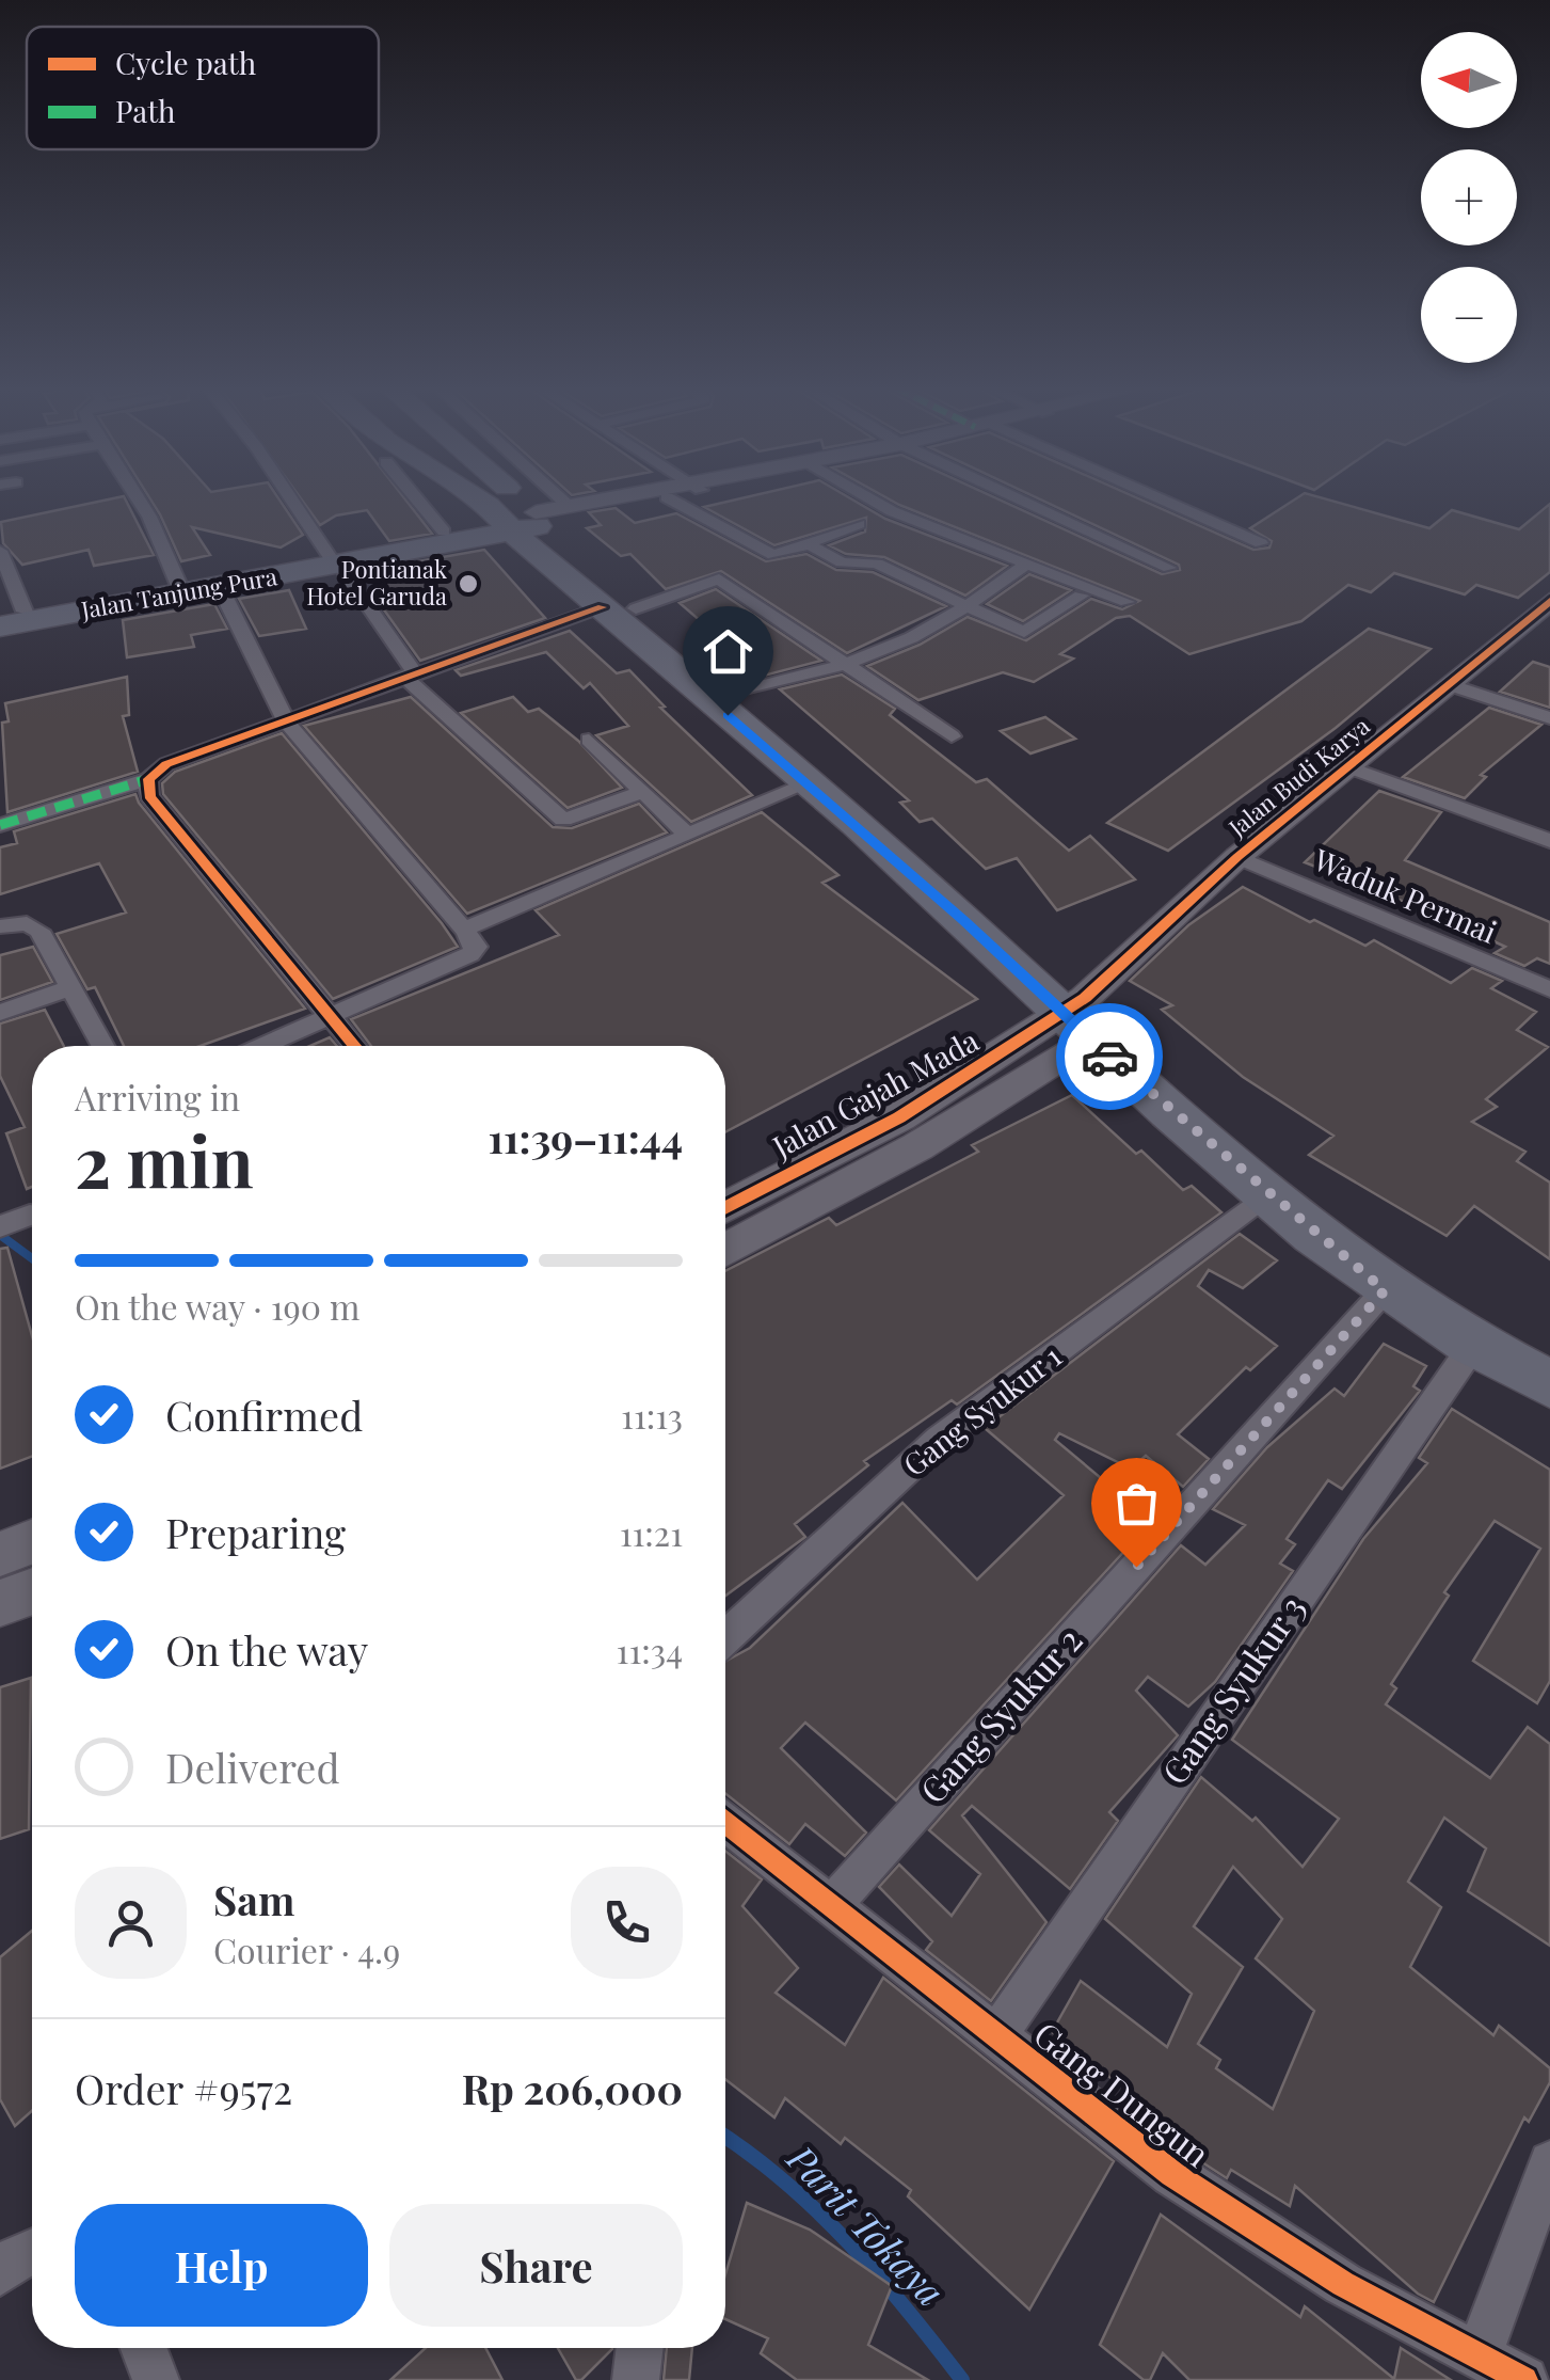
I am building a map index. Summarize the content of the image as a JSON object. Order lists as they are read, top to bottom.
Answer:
{
  "streets": {
    "highway": ["Jalan Tanjung Pura"],
    "street": [
      "Jalan Budi Karya",
      "Waduk Permai",
      "Jalan Gajah Mada",
      "Gang Syukur 1",
      "Gang Syukur 3",
      "Gang Syukur 2",
      "Gang Dungun"
    ]
  },
  "crossings": [
    ["Jalan Budi Karya", "Waduk Permai"],
    ["Jalan Budi Karya", "Jalan Gajah Mada"],
    ["Gang Syukur 3", "Gang Dungun"],
    ["Gang Syukur 2", "Gang Dungun"]
  ],
  "water": ["Parit Tokaya"],
  "places": ["Pontianak Hotel Garuda"],
  "legend": ["Cycle path", "Path"],
  "north": "left",
  "page": {
    "map_buttons": ["+", "−"],
    "heading": ["2 min", "Arriving in", "11:39–11:44"],
    "panel": [
      "Sam",
      "Courier · 4.9",
      "Order #9572",
      "Rp 206,000"
    ],
    "bar": "On the way · 190 m",
    "list": [
      ["Confirmed", "11:13"],
      ["Preparing", "11:21"],
      ["On the way", "11:34"],
      "Delivered"
    ],
    "buttons": ["Help", "Share"]
  }
}
